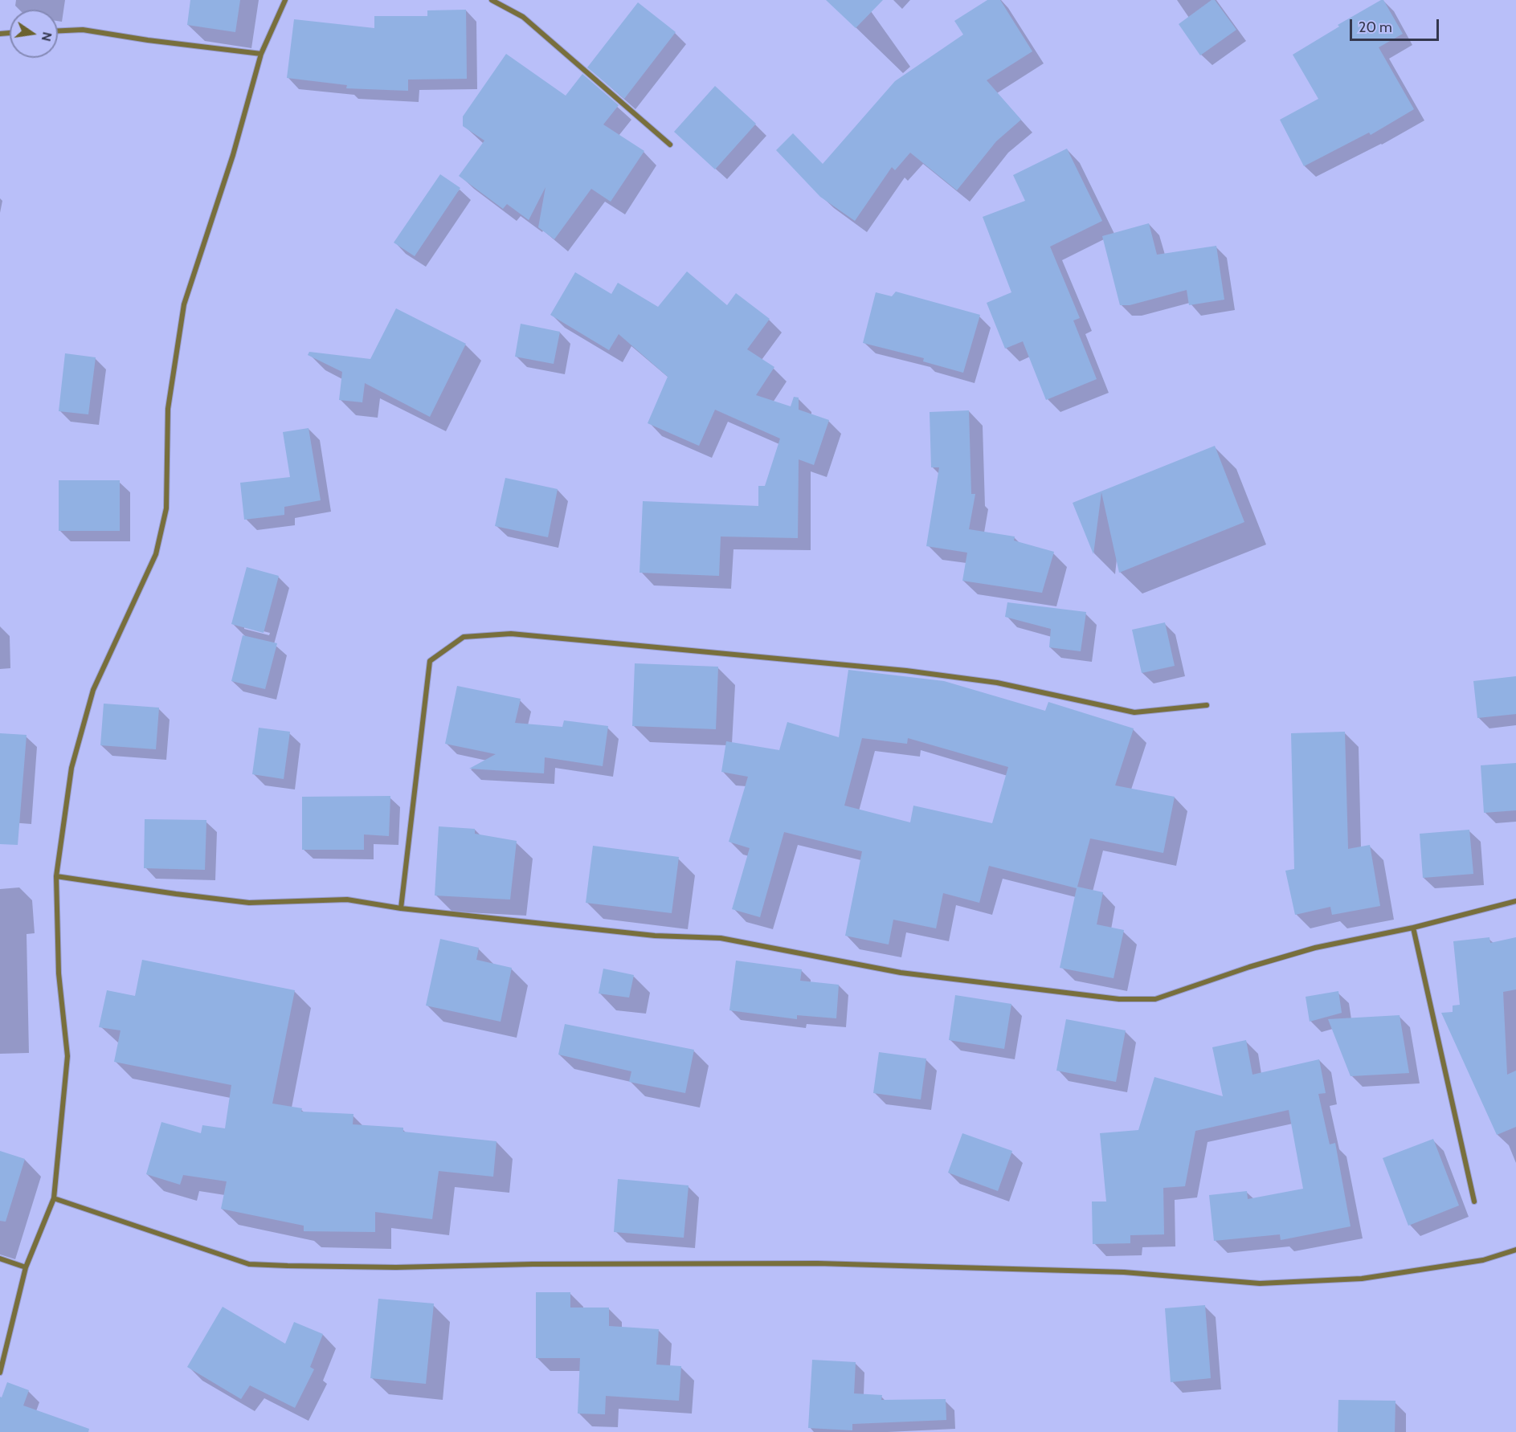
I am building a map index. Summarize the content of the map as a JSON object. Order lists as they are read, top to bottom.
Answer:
{
  "scale_bar": "20 m",
  "north": "right"
}
